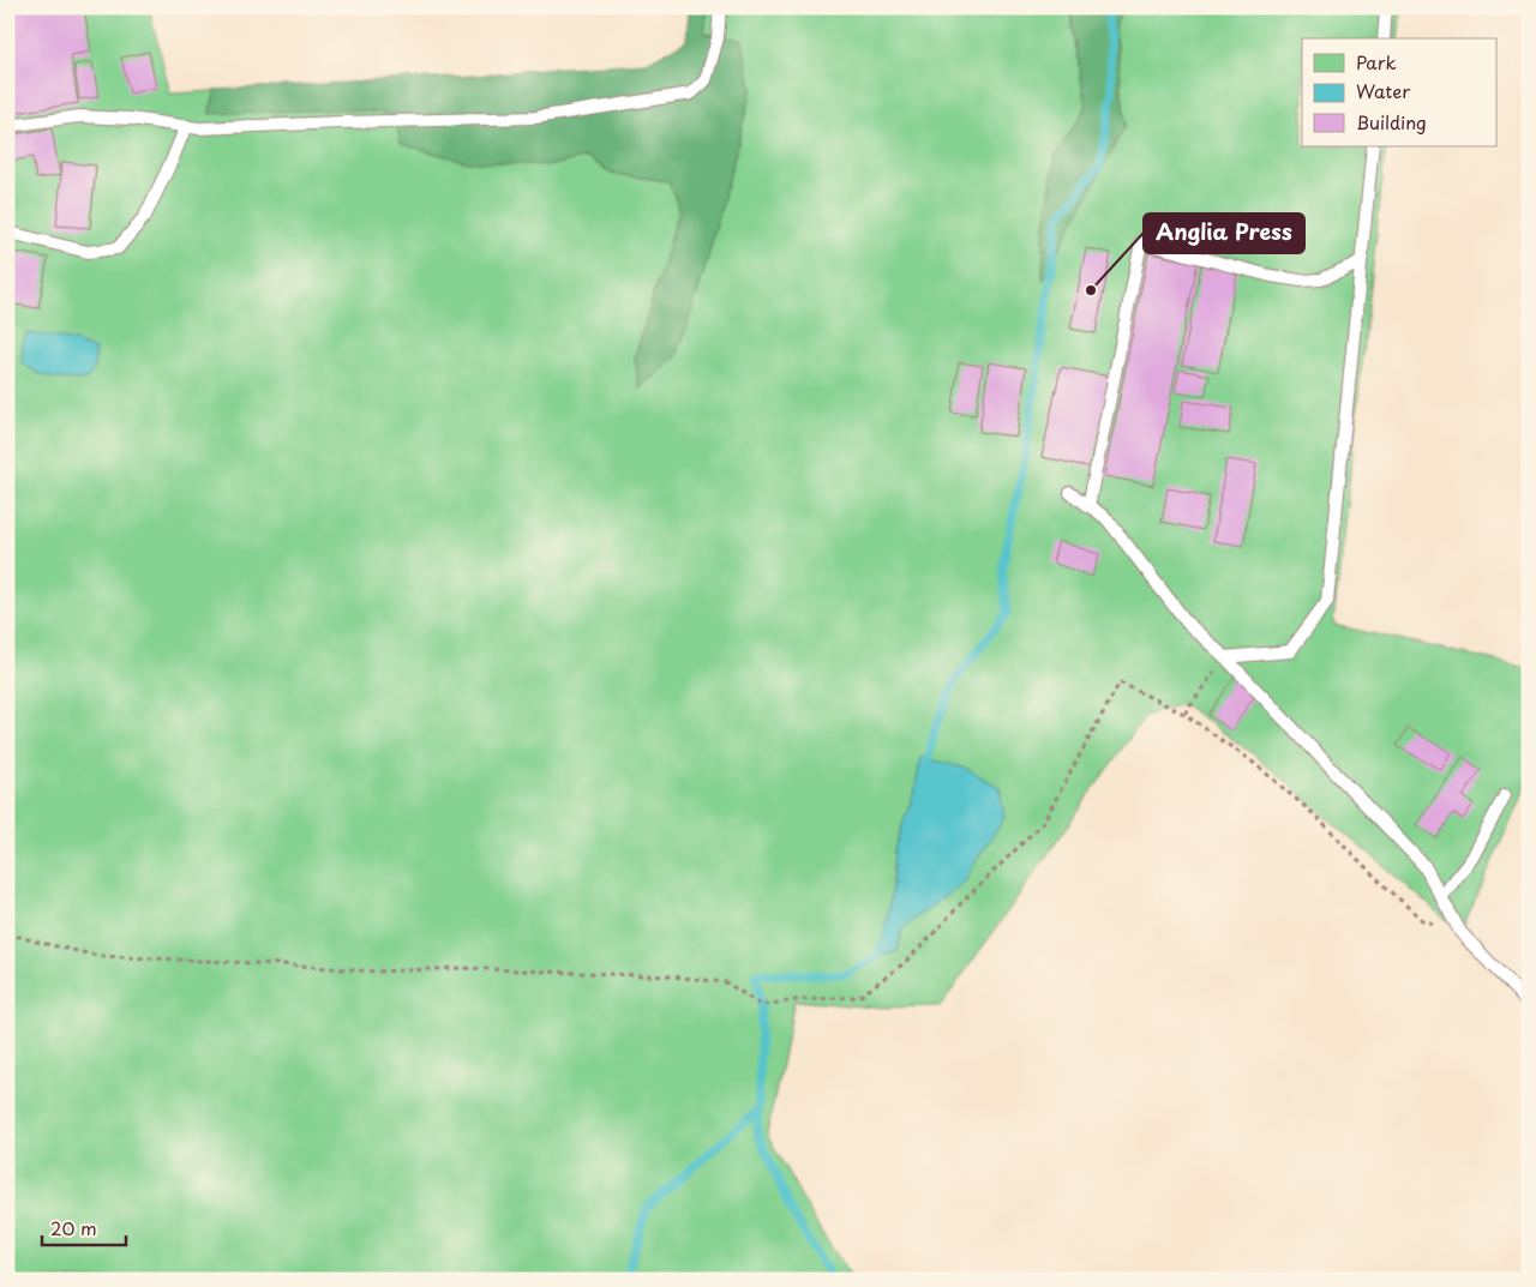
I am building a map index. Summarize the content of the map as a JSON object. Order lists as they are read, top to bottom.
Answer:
{
  "places": ["Anglia Press"],
  "legend": ["Park", "Water", "Building"],
  "scale_bar": "20 m"
}
